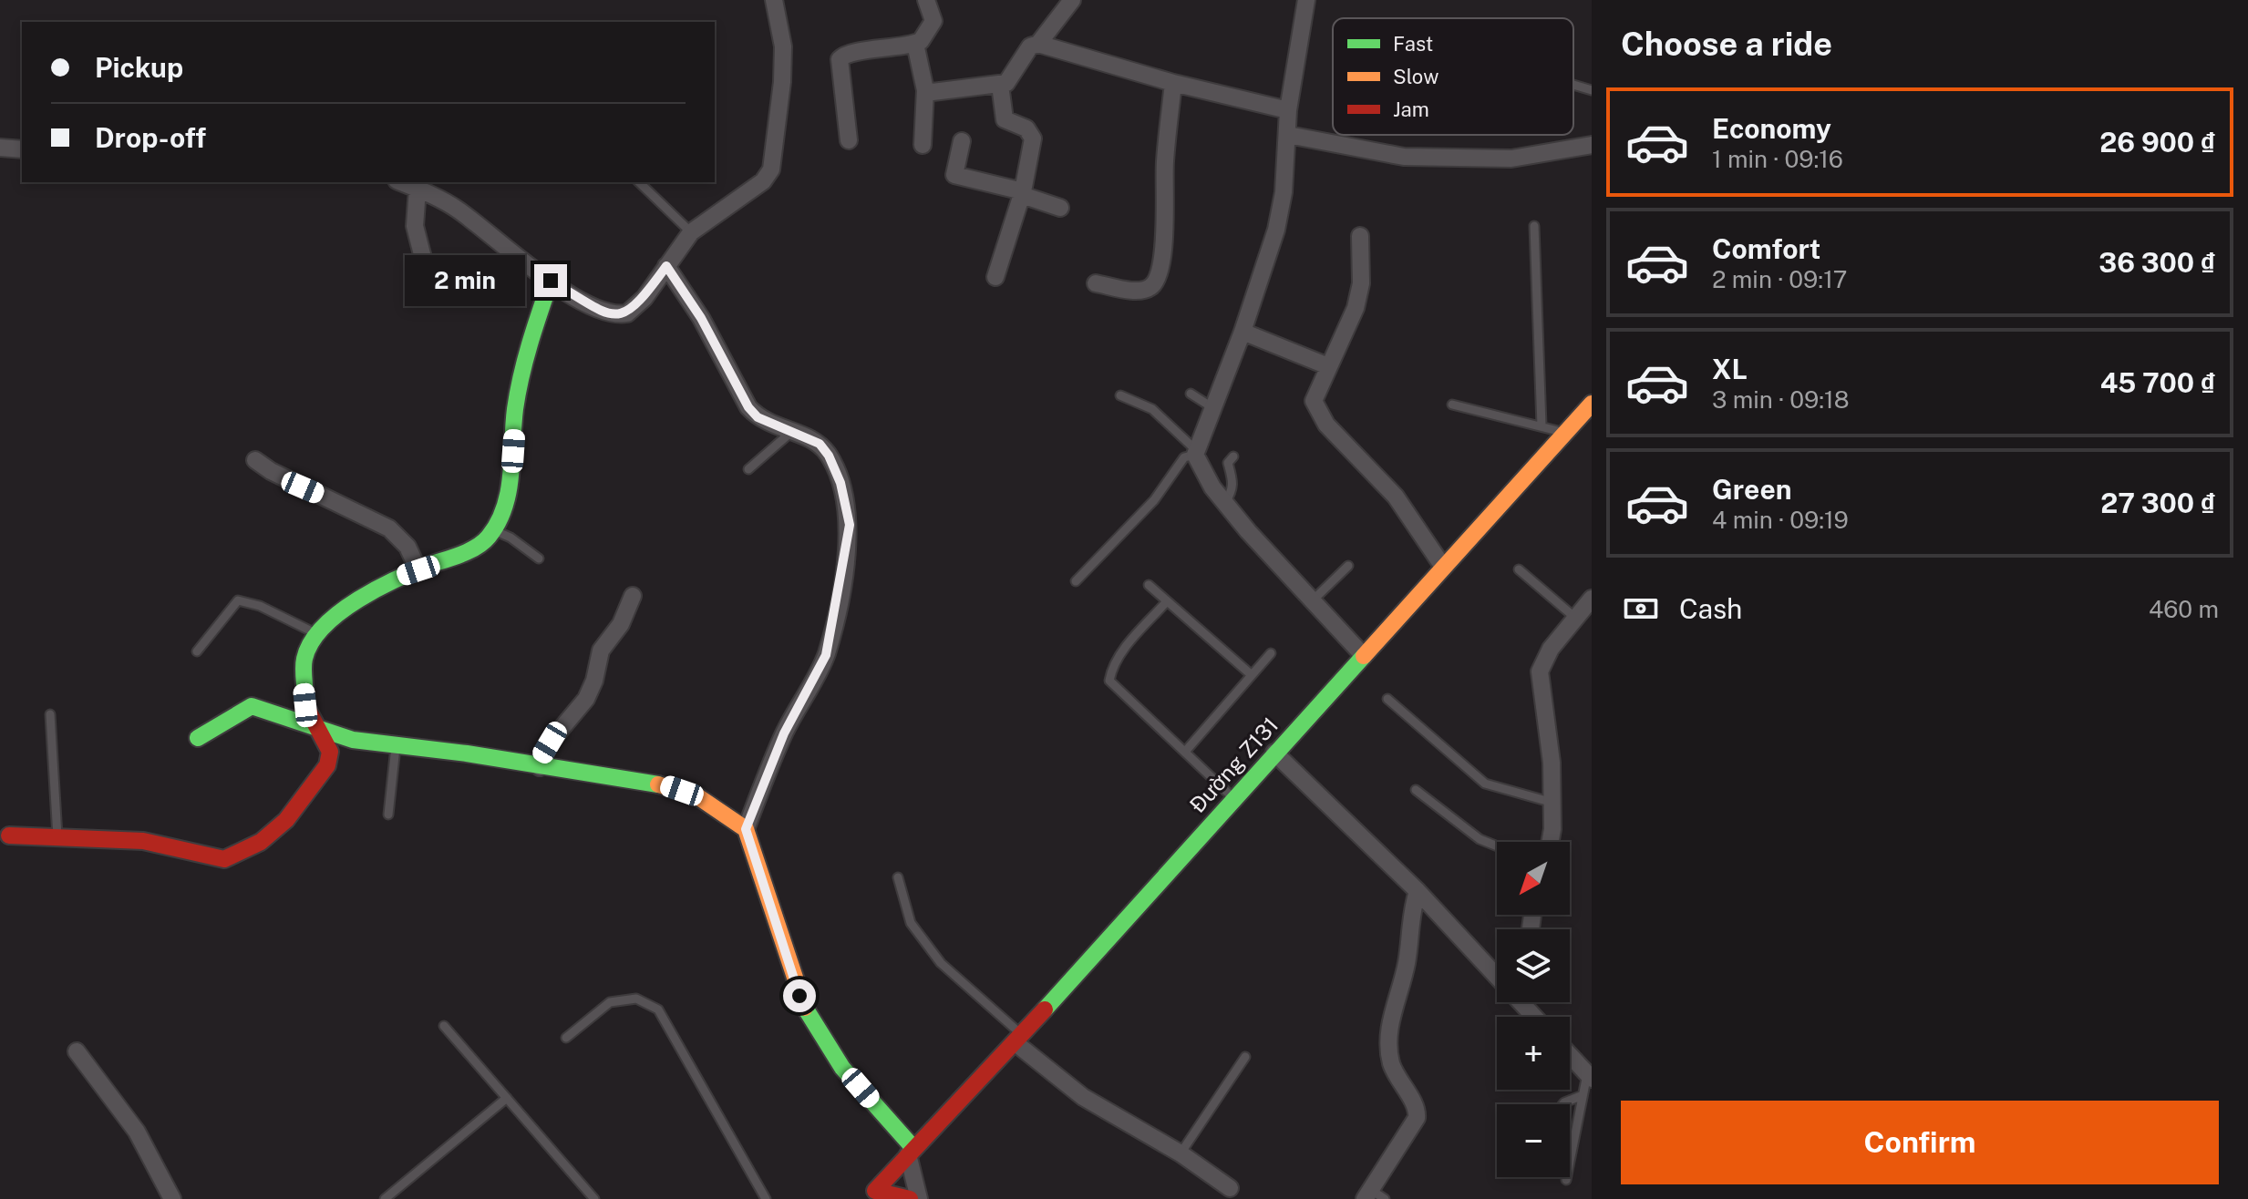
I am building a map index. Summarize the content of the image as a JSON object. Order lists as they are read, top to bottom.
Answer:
{
  "streets": {
    "street": ["Đường Z131"]
  },
  "legend": ["Fast", "Slow", "Jam"],
  "north": "bottom left",
  "page": {
    "heading": "Choose a ride",
    "banner": ["Pickup", "Drop-off"],
    "list": [
      {
        "name": "Economy",
        "note": "1 min · 09:16",
        "value": "26 900 ₫"
      },
      {
        "name": "Comfort",
        "note": "2 min · 09:17",
        "value": "36 300 ₫"
      },
      {
        "name": "XL",
        "note": "3 min · 09:18",
        "value": "45 700 ₫"
      },
      {
        "name": "Green",
        "note": "4 min · 09:19",
        "value": "27 300 ₫"
      }
    ],
    "bubble": "2 min",
    "pay": ["Cash", "460 m"],
    "map_buttons": ["+", "−"],
    "buttons": "Confirm"
  }
}
